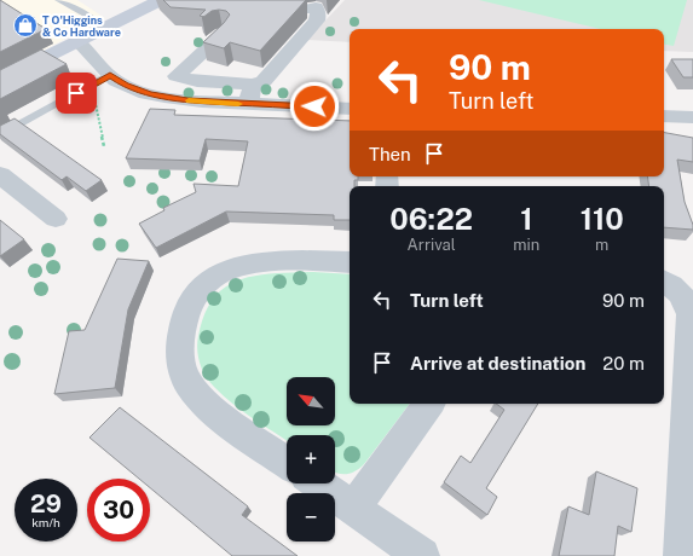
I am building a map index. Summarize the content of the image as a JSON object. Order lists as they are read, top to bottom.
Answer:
{
  "places": {
    "shop": ["T O'Higgins & Co Hardware"]
  },
  "north": "top left",
  "page": {
    "turn": ["90 m", "Turn left"],
    "then": "Then",
    "eta": [
      "06:22",
      "Arrival",
      "1",
      "min",
      "110",
      "m"
    ],
    "list": [
      {
        "name": "Turn left",
        "value": "90 m"
      },
      {
        "name": "Arrive at destination",
        "value": "20 m"
      }
    ],
    "map_buttons": ["+", "−"],
    "speed": "29 km/h",
    "limit": "30"
  }
}
